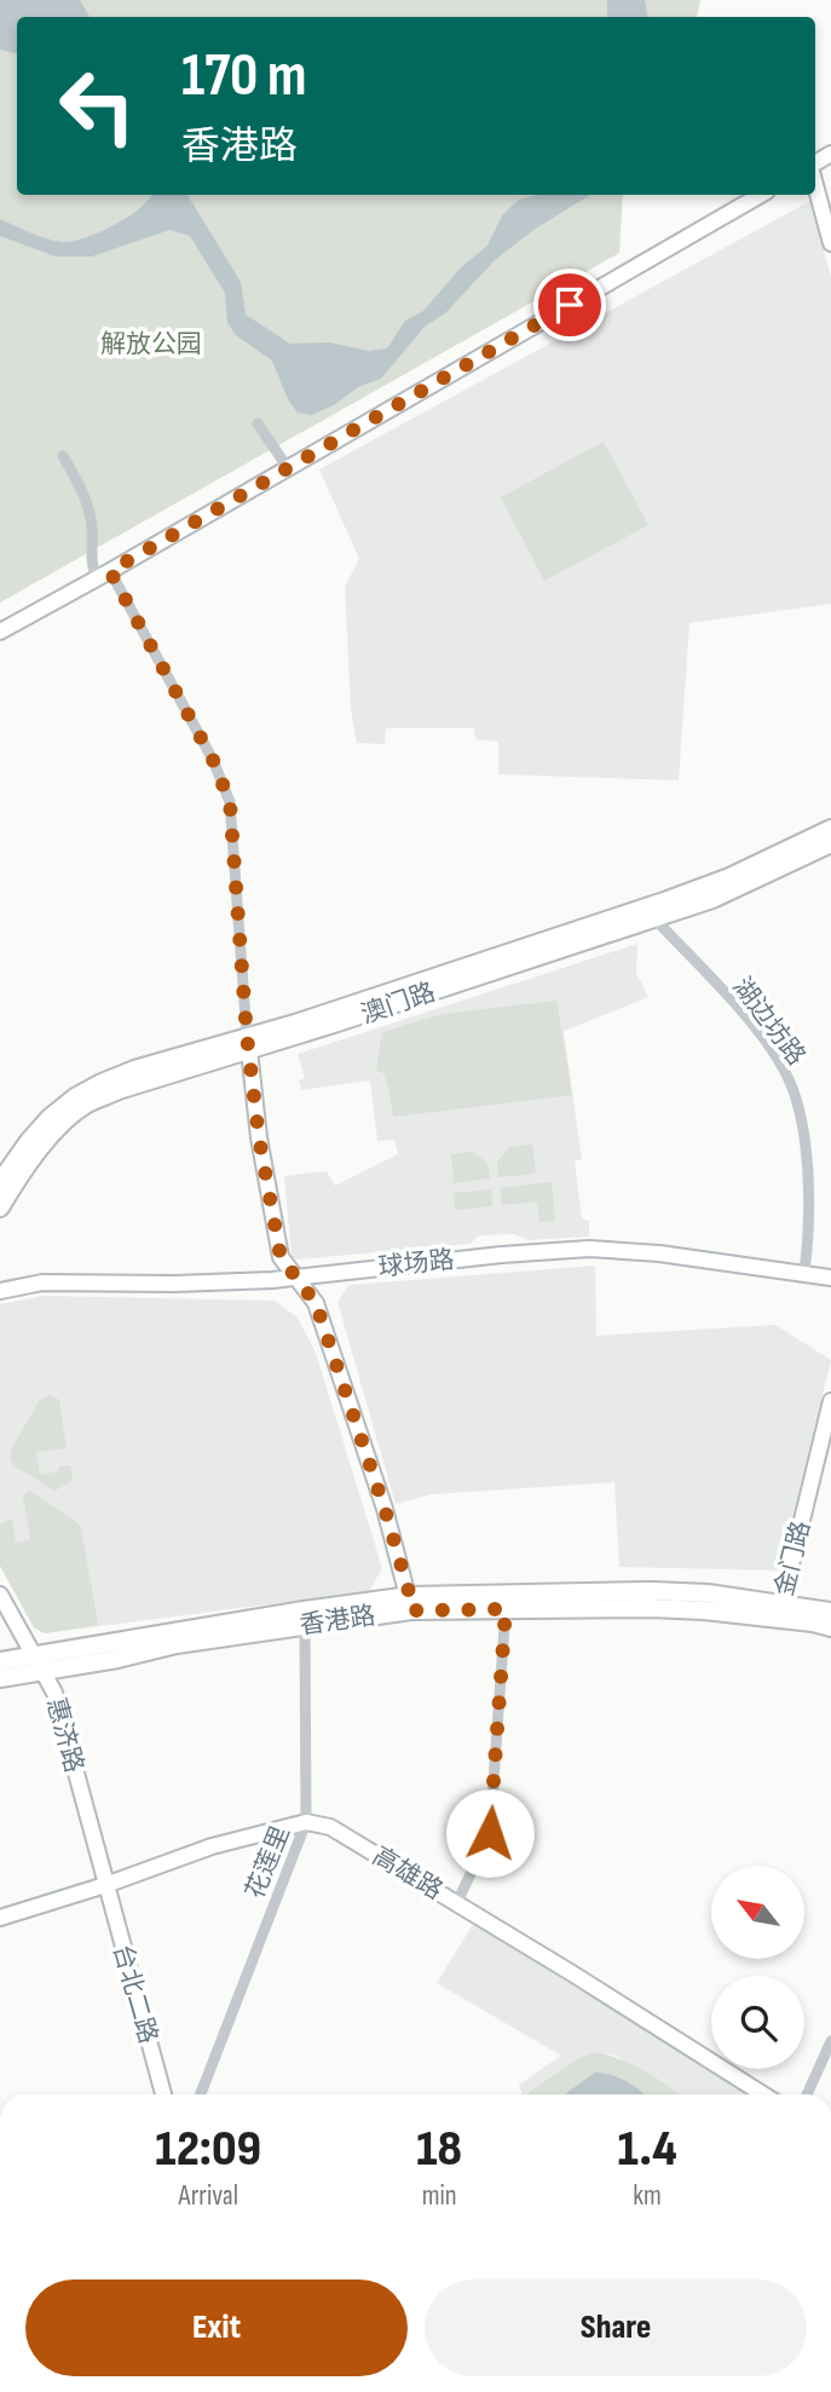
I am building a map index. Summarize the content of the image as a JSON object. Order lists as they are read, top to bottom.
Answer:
{
  "streets": {
    "main road": ["澳门路", "香港路"],
    "street": [
      "湖边坊路",
      "球场路",
      "金门路",
      "惠济路",
      "花莲里",
      "高雄路",
      "台北二路"
    ]
  },
  "crossings": [
    ["澳门路", "湖边坊路"],
    ["湖边坊路", "球场路"],
    ["金门路", "香港路"],
    ["香港路", "惠济路"],
    ["香港路", "花莲里"],
    ["惠济路", "台北二路"],
    ["花莲里", "高雄路"]
  ],
  "parks": ["解放公园"],
  "north": "top left",
  "page": {
    "turn": ["170 m", "香港路"],
    "eta": [
      "12:09",
      "Arrival",
      "18",
      "min",
      "1.4",
      "km"
    ],
    "buttons": ["Exit", "Share"]
  }
}
